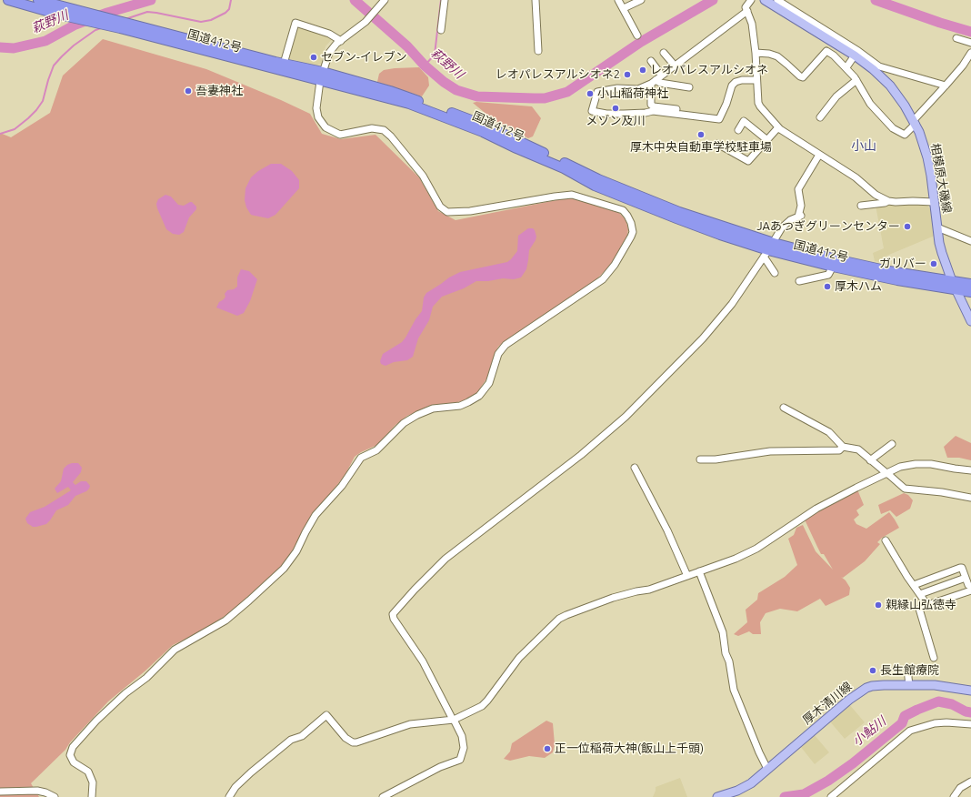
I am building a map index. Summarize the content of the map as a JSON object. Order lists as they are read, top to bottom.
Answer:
{
  "streets": {
    "highway": ["国道412号"],
    "main road": ["相模原大磯線", "厚木清川線"]
  },
  "crossings": [
    ["国道412号", "相模原大磯線"]
  ],
  "districts": ["小山"],
  "water": ["萩野川", "小鮎川"],
  "places": [
    "セブン-イレブン",
    "レオパレスアルシオネ",
    "レオパレスアルシオネ2",
    "吾妻神社",
    "小山稲荷神社",
    "メゾン及川",
    "厚木中央自動車学校駐車場",
    "JAあつぎグリーンセンター",
    "ガリバー",
    "厚木ハム",
    "親縁山弘徳寺",
    "長生館療院",
    "正一位稲荷大神(飯山上千頭)"
  ]
}
